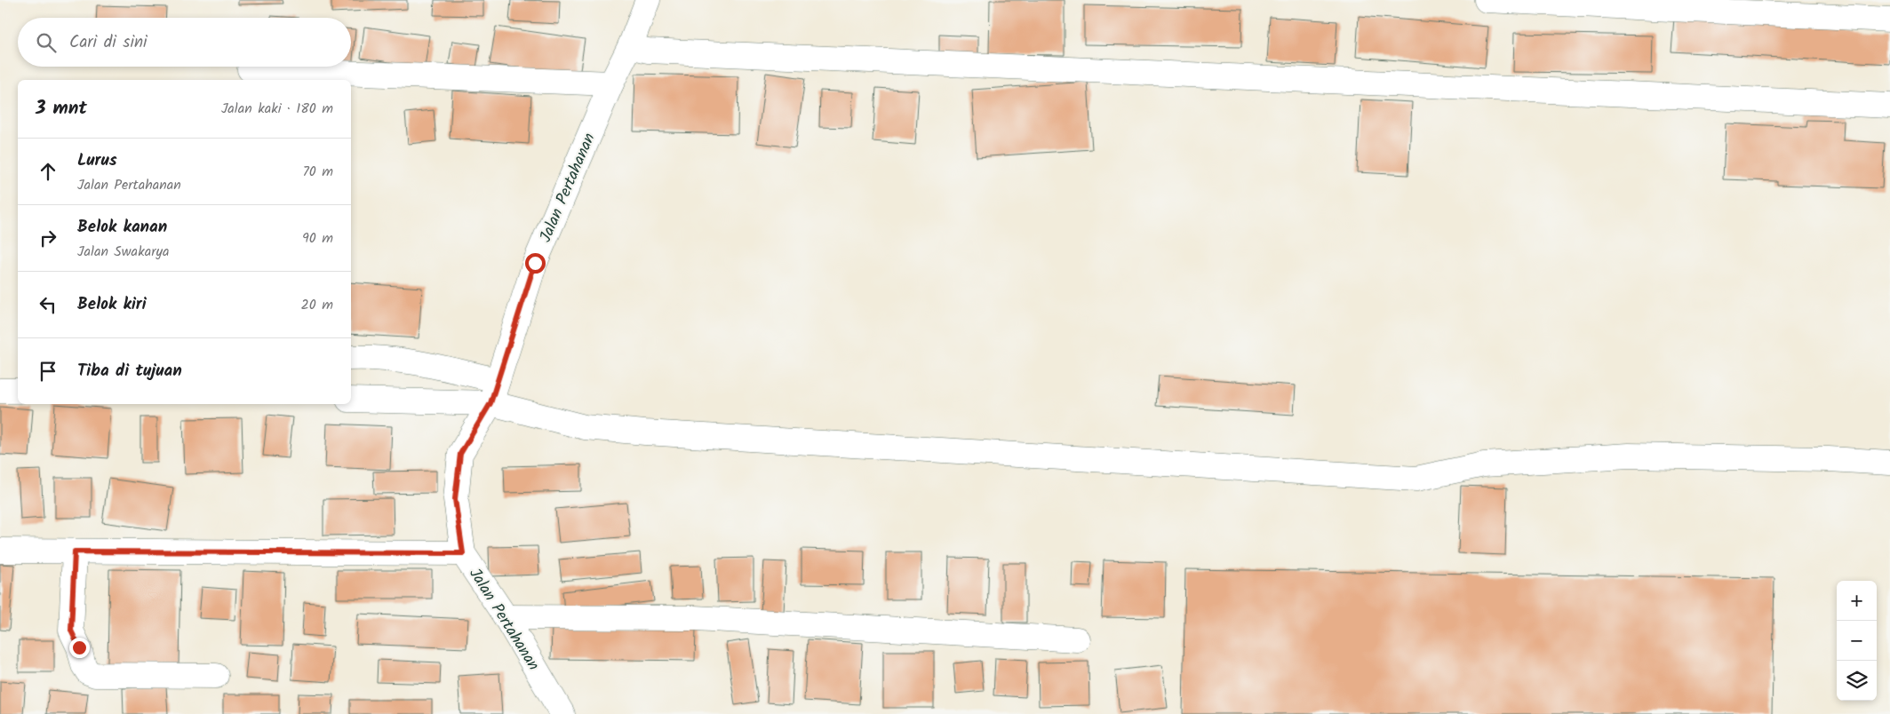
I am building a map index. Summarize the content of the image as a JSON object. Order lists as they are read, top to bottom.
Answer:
{
  "streets": {
    "street": ["Jalan Pertahanan"]
  },
  "page": {
    "search": "Cari di sini",
    "heading": ["3 mnt", "Jalan kaki · 180 m"],
    "list": [
      ["Lurus", "Jalan Pertahanan", "70 m"],
      ["Belok kanan", "Jalan Swakarya", "90 m"],
      ["Belok kiri", "20 m"],
      "Tiba di tujuan"
    ],
    "map_buttons": ["+", "−"]
  }
}
